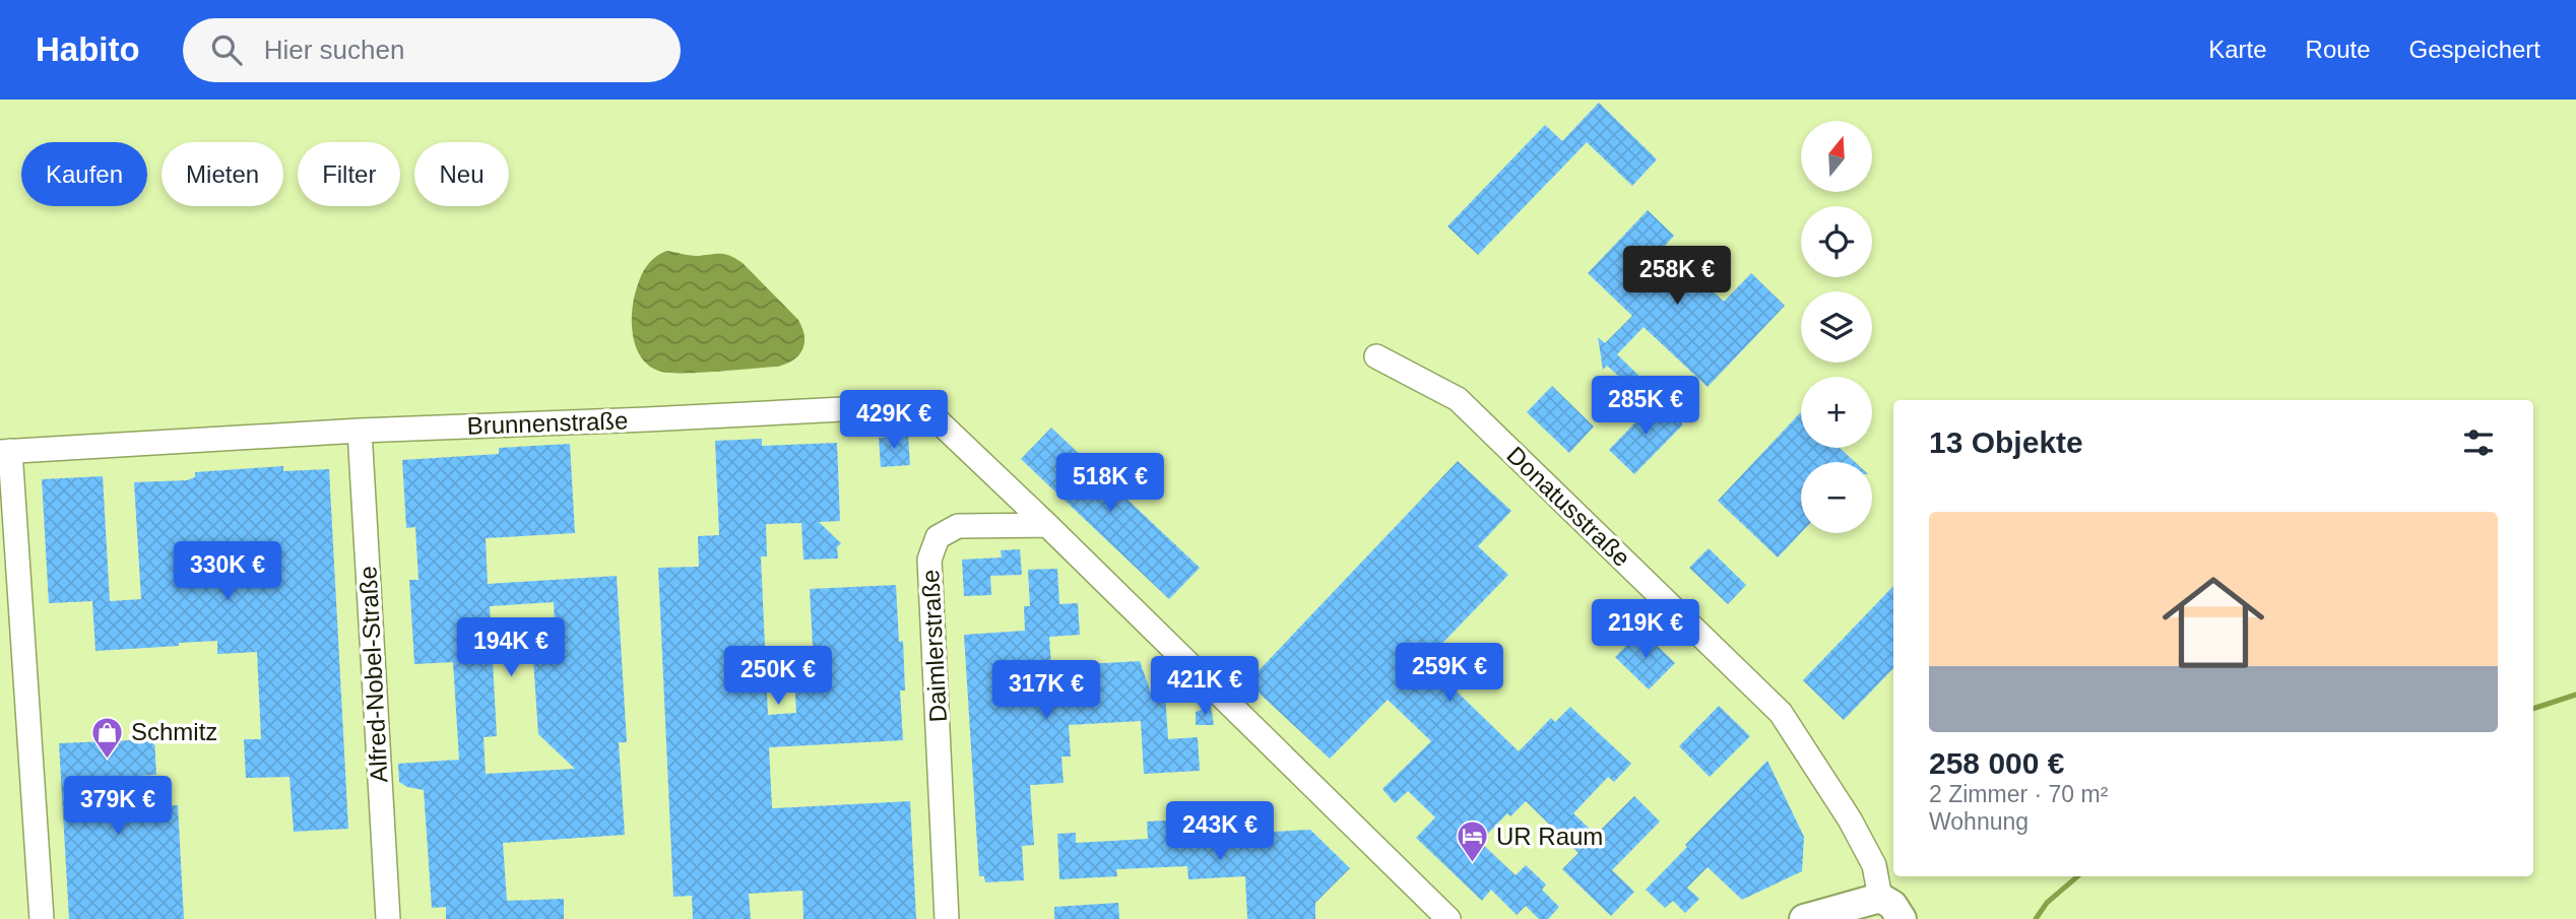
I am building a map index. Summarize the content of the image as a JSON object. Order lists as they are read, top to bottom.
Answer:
{
  "streets": {
    "street": [
      "Brunnenstraße",
      "Donatusstraße",
      "Daimlerstraße",
      "Alfred-Nobel-Straße"
    ]
  },
  "crossings": [
    ["Brunnenstraße", "Daimlerstraße"],
    ["Brunnenstraße", "Alfred-Nobel-Straße"]
  ],
  "places": {
    "shop": ["Schmitz"],
    "hotel": ["UR Raum"]
  },
  "north": "top",
  "page": {
    "header": "Habito",
    "search": "Hier suchen",
    "nav": ["Karte", "Route", "Gespeichert"],
    "map_buttons": ["+", "−"],
    "chip": [
      "Kaufen",
      "Mieten",
      "Filter",
      "Neu"
    ],
    "price": [
      "258K €",
      "285K €",
      "429K €",
      "518K €",
      "330K €",
      "219K €",
      "194K €",
      "259K €",
      "250K €",
      "421K €",
      "317K €",
      "379K €",
      "243K €"
    ],
    "heading": "13 Objekte",
    "list": [
      {
        "name": "258 000 €",
        "note": "2 Zimmer · 70 m² · Wohnung"
      }
    ]
  }
}
